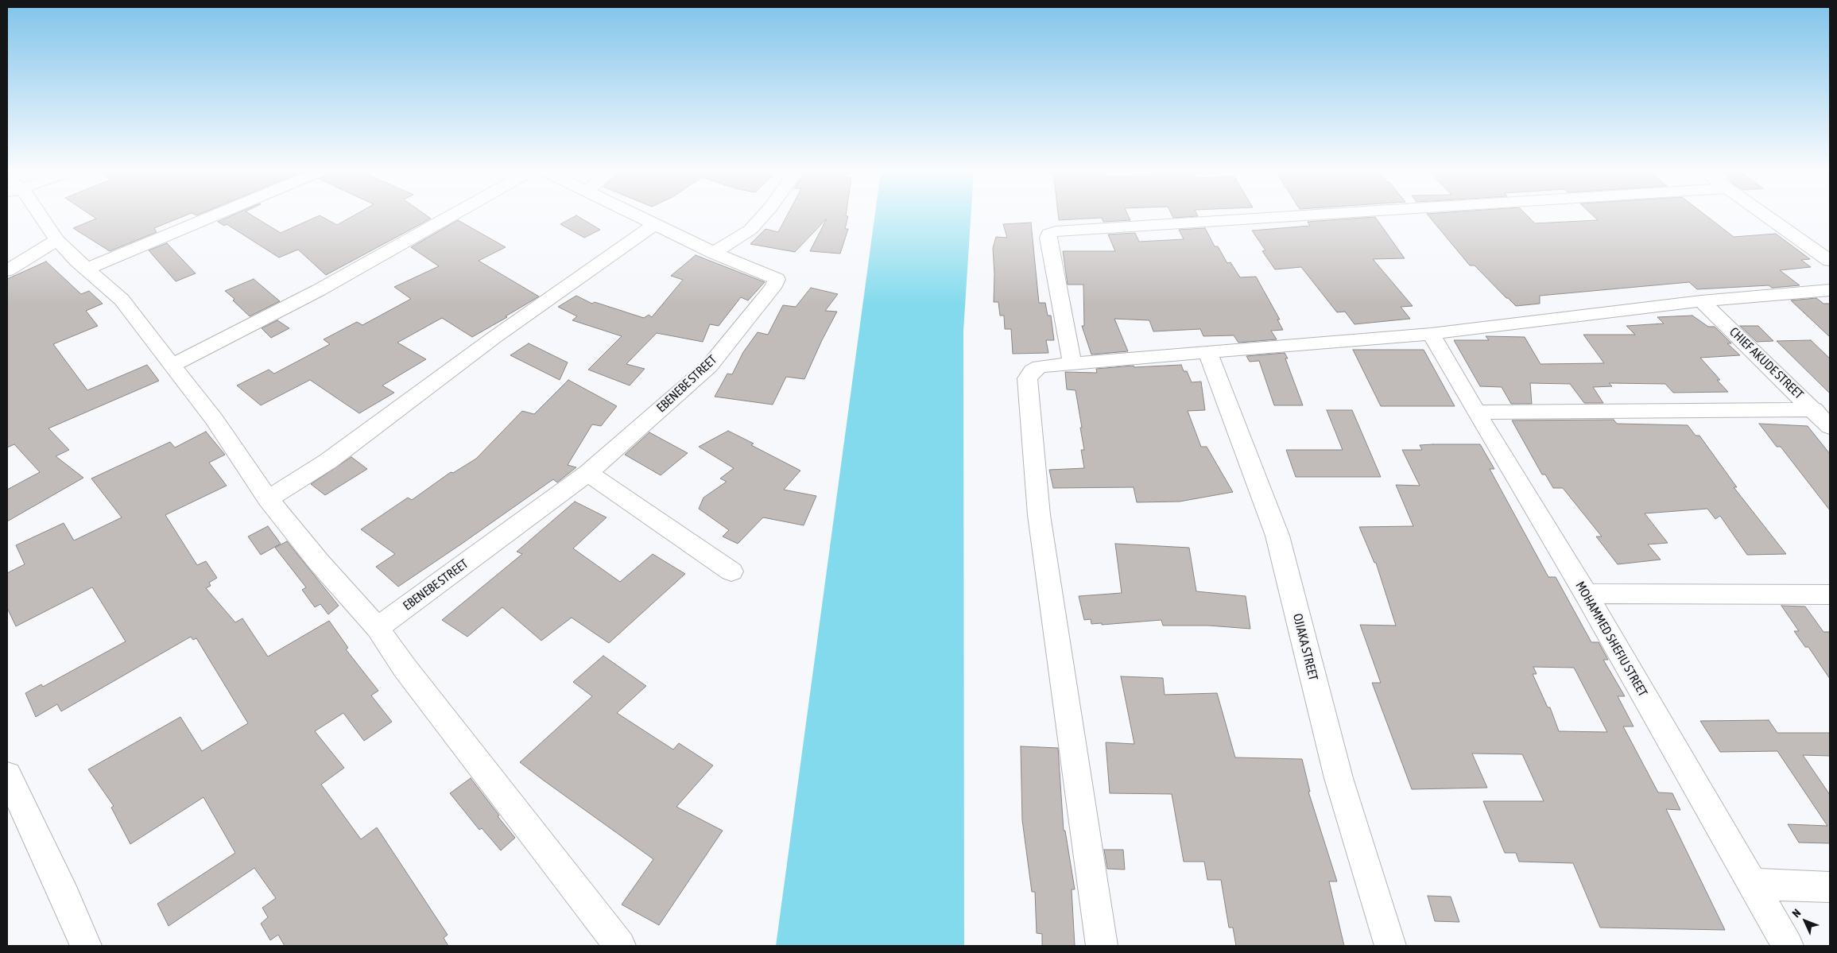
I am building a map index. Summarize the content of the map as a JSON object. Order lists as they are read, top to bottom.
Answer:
{
  "streets": {
    "street": [
      "CHIEF AKUDE STREET",
      "EBENEBE STREET",
      "MOHAMMED SHEFIU STREET",
      "OJIAKA STREET"
    ]
  },
  "north": "top left"
}
